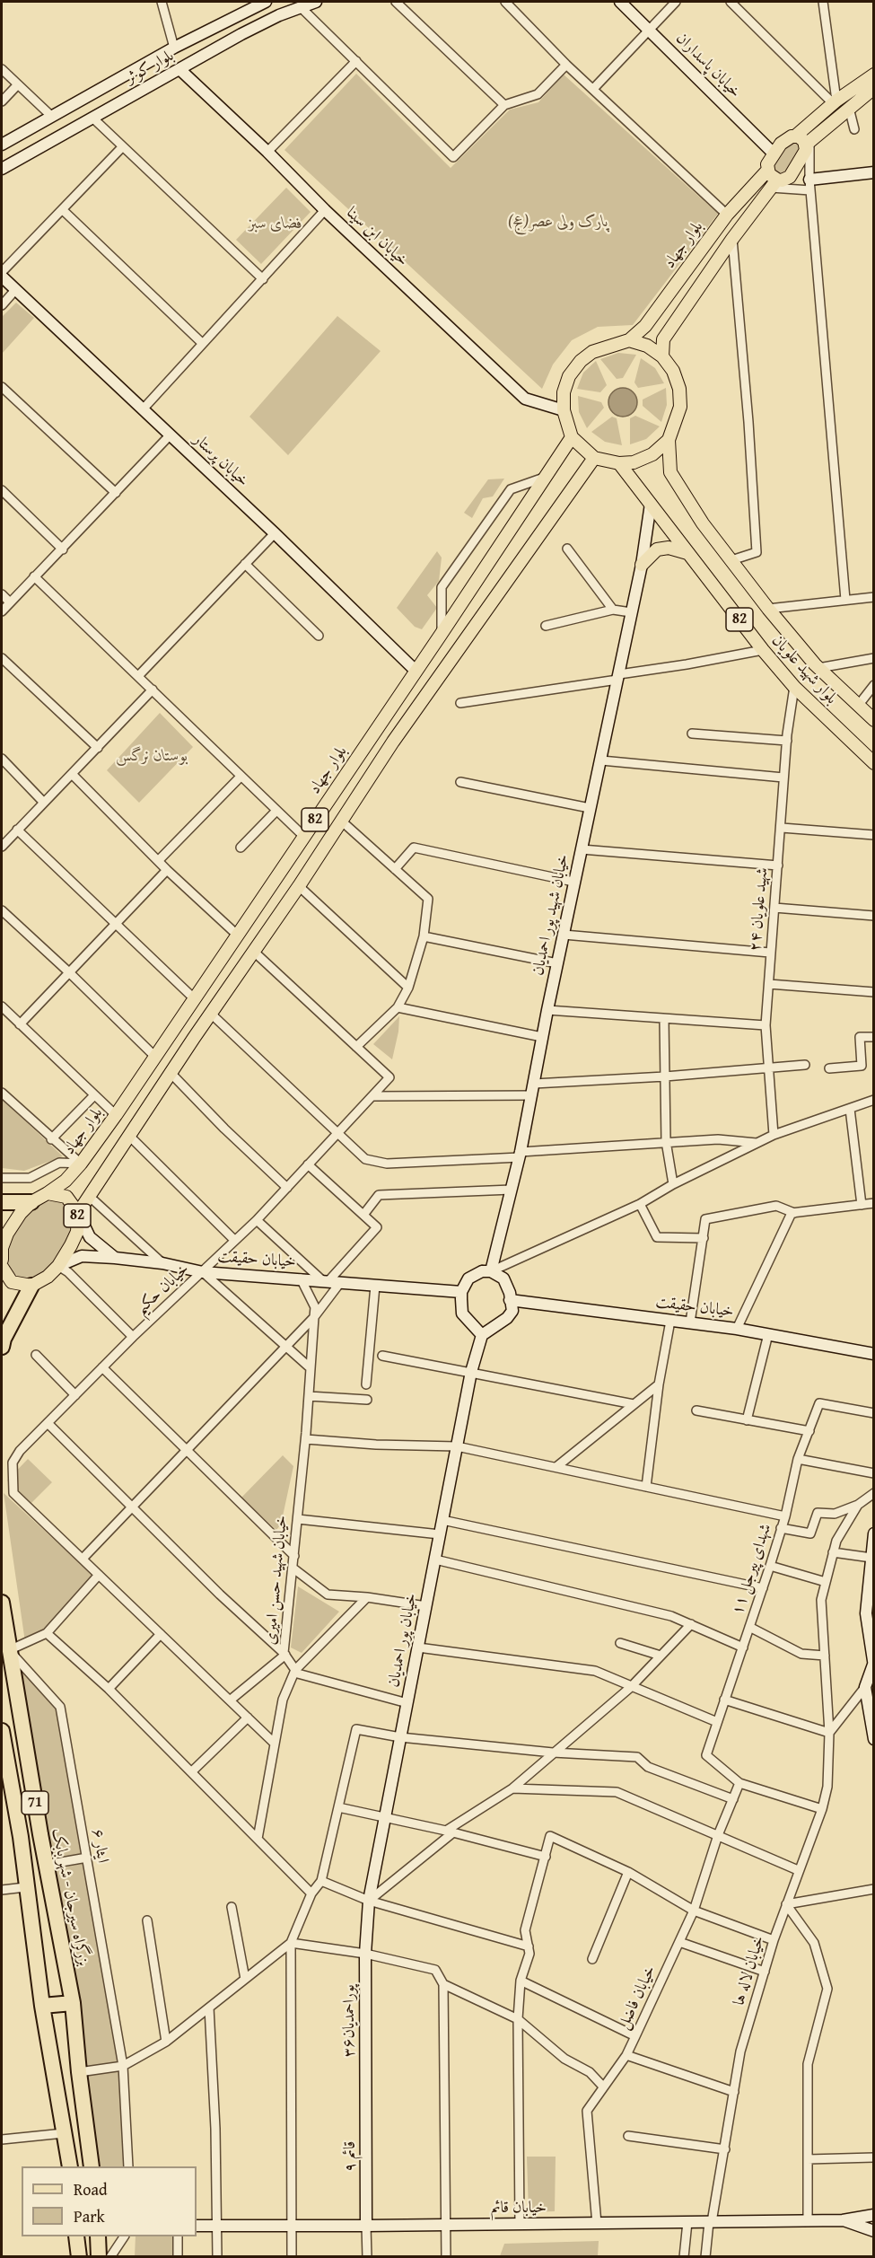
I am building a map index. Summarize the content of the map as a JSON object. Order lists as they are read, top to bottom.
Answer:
{
  "streets": {
    "highway": ["82", "71", "بزرگراه سیرجان - شهر بابک"],
    "main road": ["بلوار جهاد", "بلوار شهید علویان"],
    "street": [
      "خیابان پاسداران",
      "بلوار کوثر",
      "خیابان ابن سینا",
      "خیابان پرستار",
      "شهید علویان ۲۴",
      "خیابان شهید پور احمدیان",
      "خیابان حقیقت",
      "خیابان حکیم",
      "شهدای پیرجل ۱۱",
      "خیابان شهید حسن امیری",
      "خیابان پور احمدیان",
      "ایثار ۶",
      "خیابان لاله ها",
      "خیابان فاضل",
      "پوراحمدیان۳۶",
      "قائم ۹",
      "خیابان قائم"
    ]
  },
  "crossings": [
    ["بلوار کوثر", "خیابان ابن سینا"],
    ["خیابان ابن سینا", "بلوار جهاد"],
    ["خیابان ابن سینا", "82"],
    ["خیابان ابن سینا", "بلوار شهید علویان"],
    ["بلوار جهاد", "خیابان پرستار"],
    ["بلوار جهاد", "82"],
    ["بلوار جهاد", "بلوار شهید علویان"],
    ["82", "بلوار شهید علویان"],
    ["82", "خیابان حقیقت"],
    ["بلوار شهید علویان", "شهید علویان ۲۴"],
    ["بلوار شهید علویان", "خیابان شهید پور احمدیان"],
    ["خیابان شهید پور احمدیان", "خیابان حقیقت"],
    ["خیابان شهید پور احمدیان", "خیابان پور احمدیان"],
    ["خیابان حقیقت", "خیابان حکیم"],
    ["خیابان حقیقت", "خیابان پور احمدیان"],
    ["شهدای پیرجل ۱۱", "خیابان فاضل"],
    ["خیابان پور احمدیان", "پوراحمدیان۳۶"],
    ["ایثار ۶", "بزرگراه سیرجان - شهر بابک"],
    ["خیابان لاله ها", "خیابان قائم"],
    ["خیابان فاضل", "خیابان قائم"],
    ["پوراحمدیان۳۶", "قائم ۹"],
    ["قائم ۹", "خیابان قائم"]
  ],
  "parks": ["پارک ولی عصر(عج)", "فضای سبز", "بوستان نرگس"],
  "legend": ["Road", "Park"]
}
